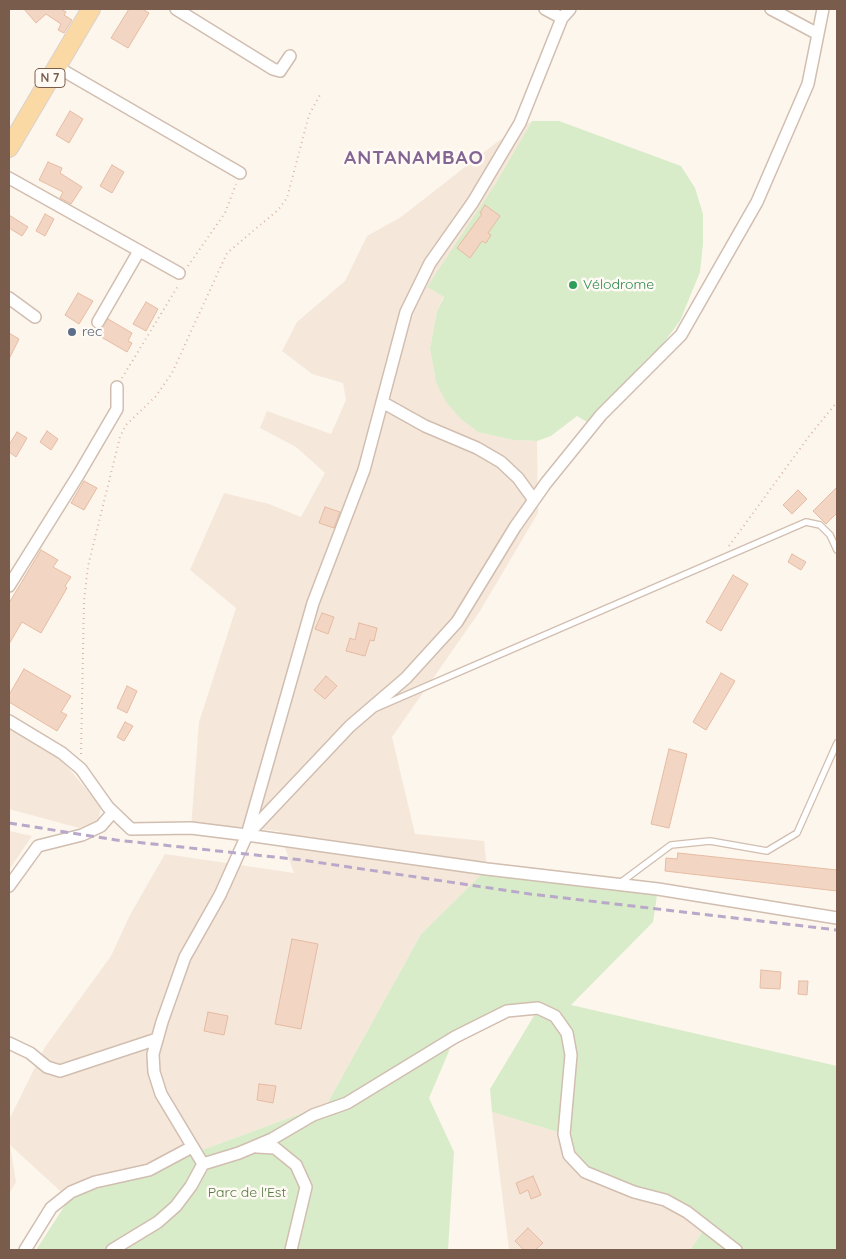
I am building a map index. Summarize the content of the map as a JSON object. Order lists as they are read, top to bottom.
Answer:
{
  "streets": {
    "main road": ["N 7"]
  },
  "districts": ["ANTANAMBAO"],
  "parks": ["Parc de l'Est"],
  "places": ["Vélodrome", "rec"]
}
